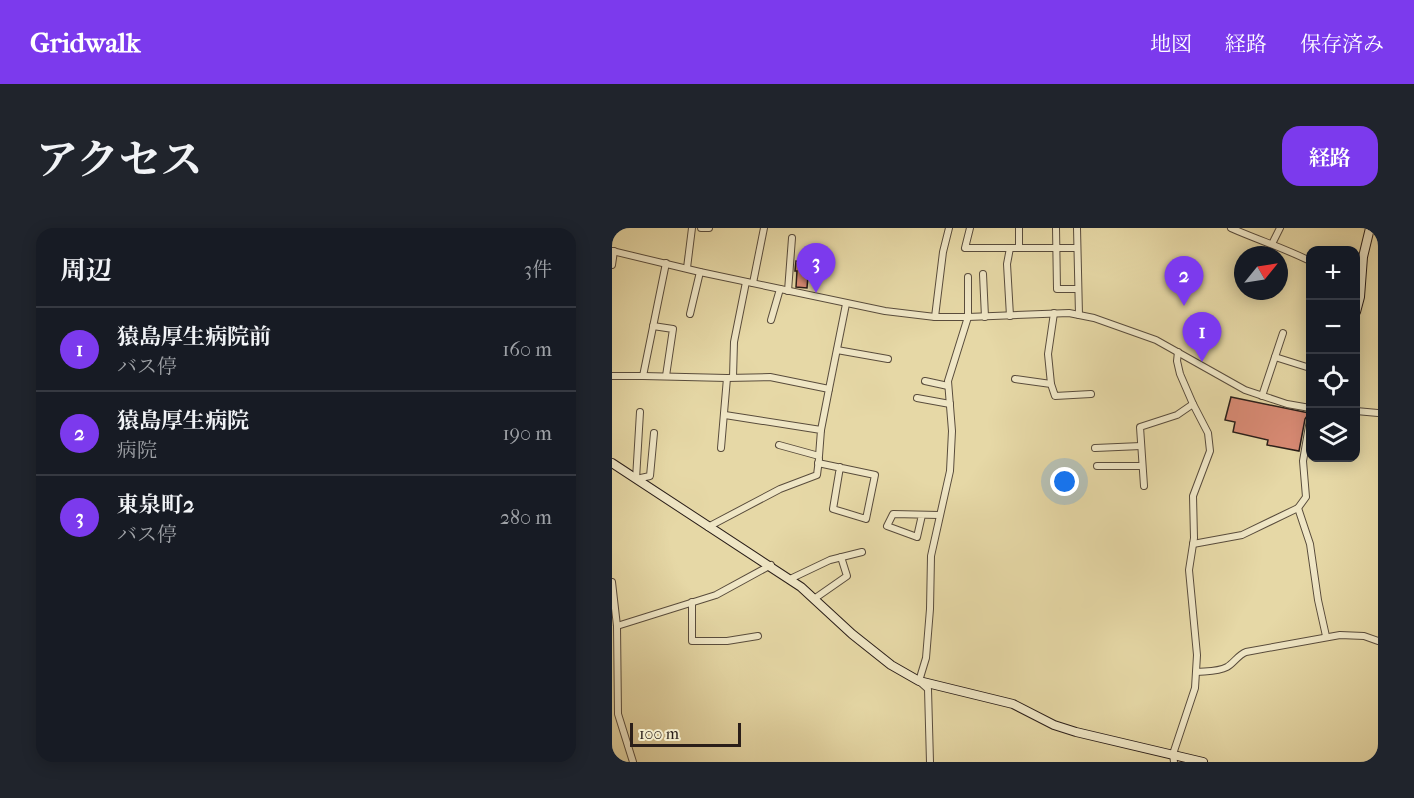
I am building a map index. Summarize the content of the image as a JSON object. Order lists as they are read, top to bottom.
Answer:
{
  "scale_bar": "100 m",
  "north": "top right",
  "page": {
    "header": "Gridwalk",
    "nav": ["地図", "経路", "保存済み"],
    "title": "アクセス",
    "buttons": "経路",
    "heading": ["周辺", "3件"],
    "pins": ["3", "2", "1"],
    "map_buttons": ["+", "−"],
    "list": [
      {
        "mark": "1",
        "name": "猿島厚生病院前",
        "note": "バス停",
        "value": "160 m"
      },
      {
        "mark": "2",
        "name": "猿島厚生病院",
        "note": "病院",
        "value": "190 m"
      },
      {
        "mark": "3",
        "name": "東泉町2",
        "note": "バス停",
        "value": "280 m"
      }
    ],
    "scale": "100 m"
  }
}
